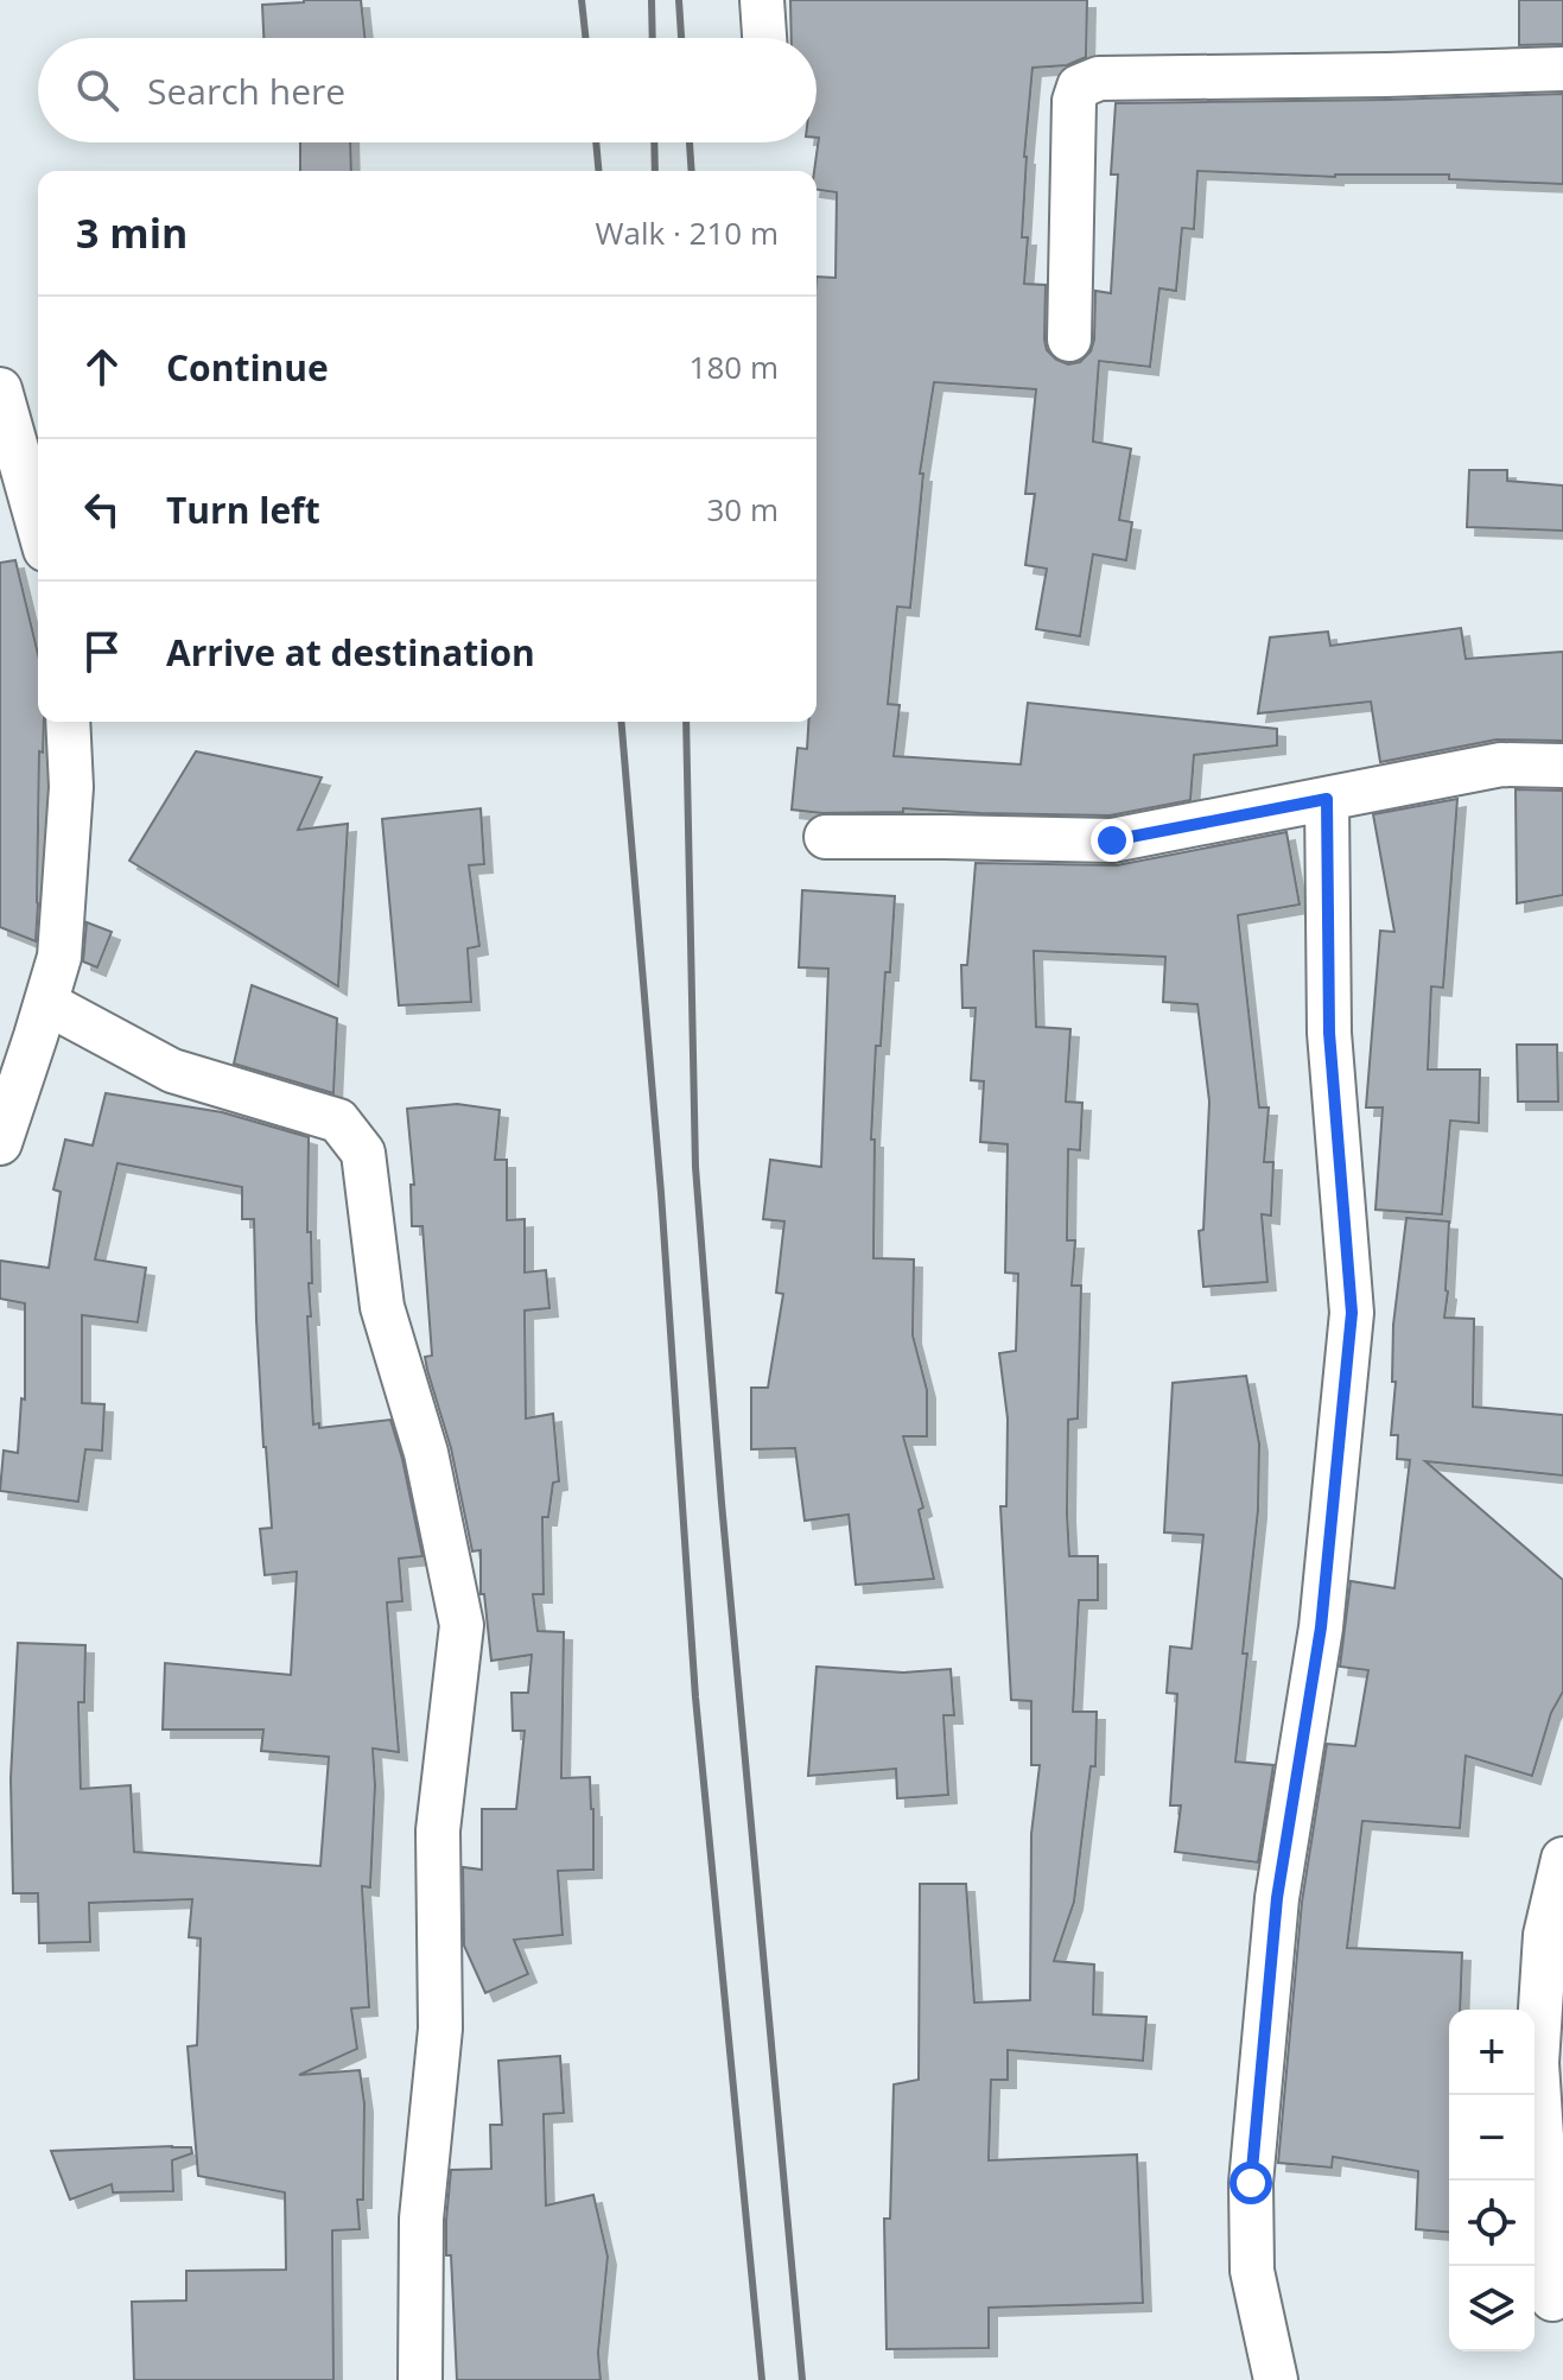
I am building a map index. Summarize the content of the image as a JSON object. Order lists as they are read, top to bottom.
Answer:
{
  "page": {
    "search": "Search here",
    "heading": ["3 min", "Walk · 210 m"],
    "list": [
      ["Continue", "180 m"],
      ["Turn left", "30 m"],
      "Arrive at destination"
    ],
    "map_buttons": ["+", "−"]
  }
}
